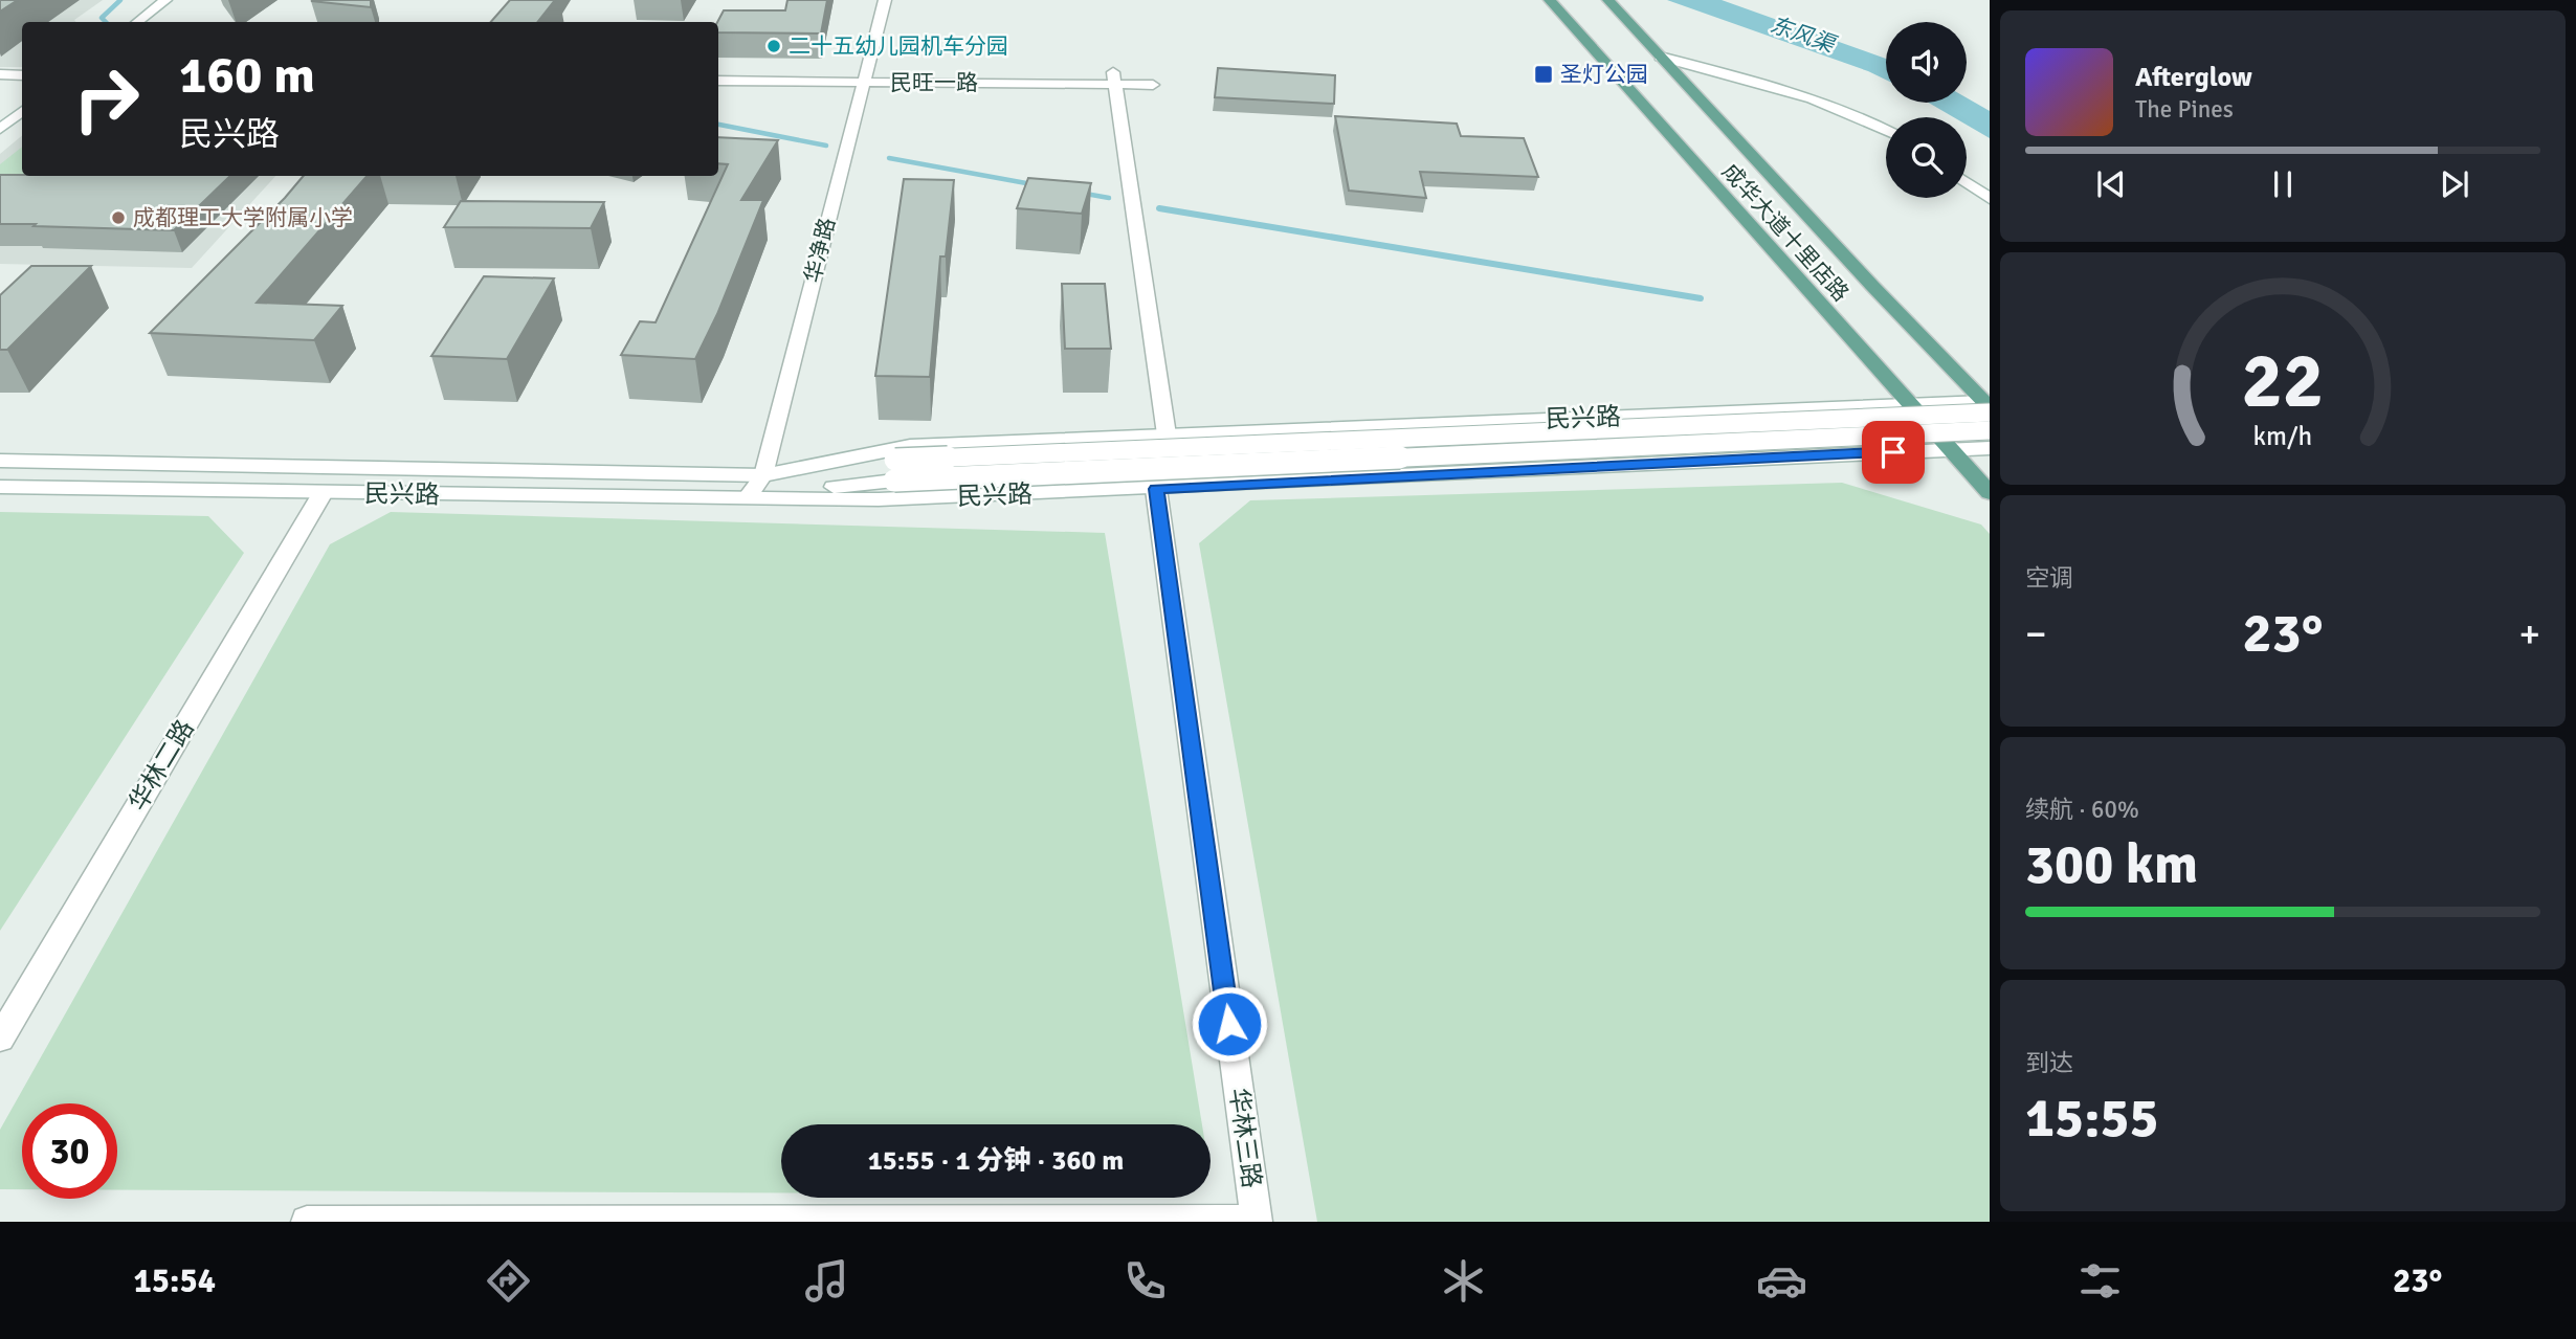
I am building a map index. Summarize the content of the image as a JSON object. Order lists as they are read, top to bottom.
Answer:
{
  "streets": {
    "main road": [
      "民旺一路",
      "成华大道十里店路",
      "华净路",
      "民兴路",
      "华林二路",
      "华林三路"
    ]
  },
  "crossings": [
    ["民旺一路", "华净路"],
    ["成华大道十里店路", "民兴路"],
    ["华净路", "民兴路"],
    ["民兴路", "华林二路"],
    ["民兴路", "华林三路"]
  ],
  "water": ["东风渠"],
  "places": {
    "other": ["二十五幼儿园机车分园", "成都理工大学附属小学"],
    "transit": ["圣灯公园"]
  },
  "page": {
    "turn": ["160 m", "民兴路"],
    "song": ["Afterglow", "The Pines"],
    "tile": [
      "空调",
      ["续航 · 60%", "300 km"],
      ["到达", "15:55"]
    ],
    "heat": ["−", "23°", "+"],
    "limit": "30",
    "trip": "15:55 · 1 分钟 · 360 m",
    "tabs": ["15:54", "23°"],
    "gauge": ["22", "km/h"]
  }
}
